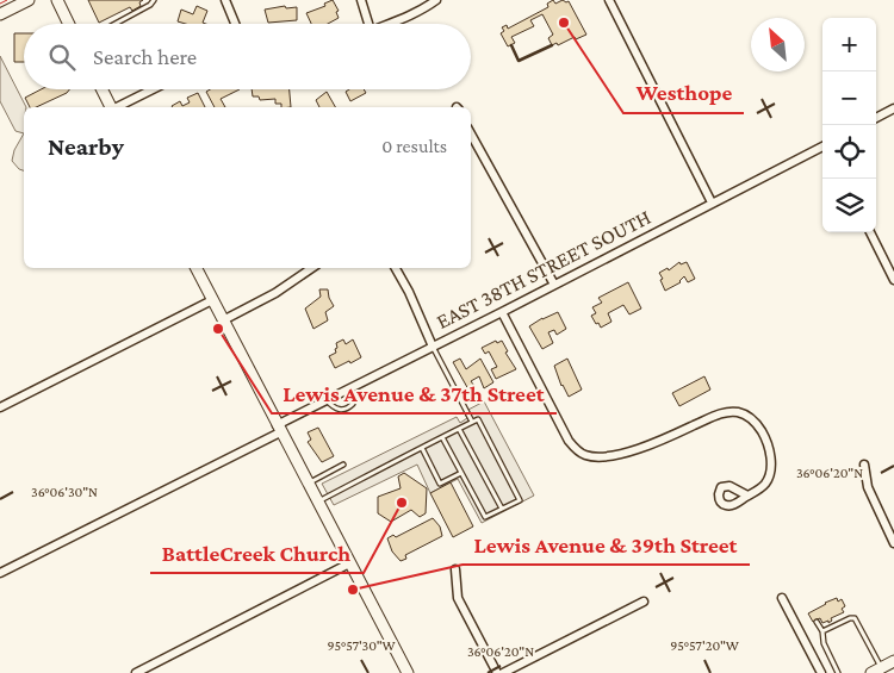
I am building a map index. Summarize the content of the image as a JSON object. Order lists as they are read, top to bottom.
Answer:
{
  "streets": {
    "street": ["EAST 38TH STREET SOUTH"]
  },
  "places": [
    "Westhope",
    "Lewis Avenue & 37th Street",
    "BattleCreek Church",
    "Lewis Avenue & 39th Street"
  ],
  "north": "top left",
  "page": {
    "map_buttons": ["+", "−"],
    "search": "Search here",
    "heading": ["Nearby", "0 results"]
  },
  "coordinates": [
    "36°06'20\"N",
    "36°06'30\"N",
    "95°57'30\"W",
    "95°57'20\"W"
  ]
}
